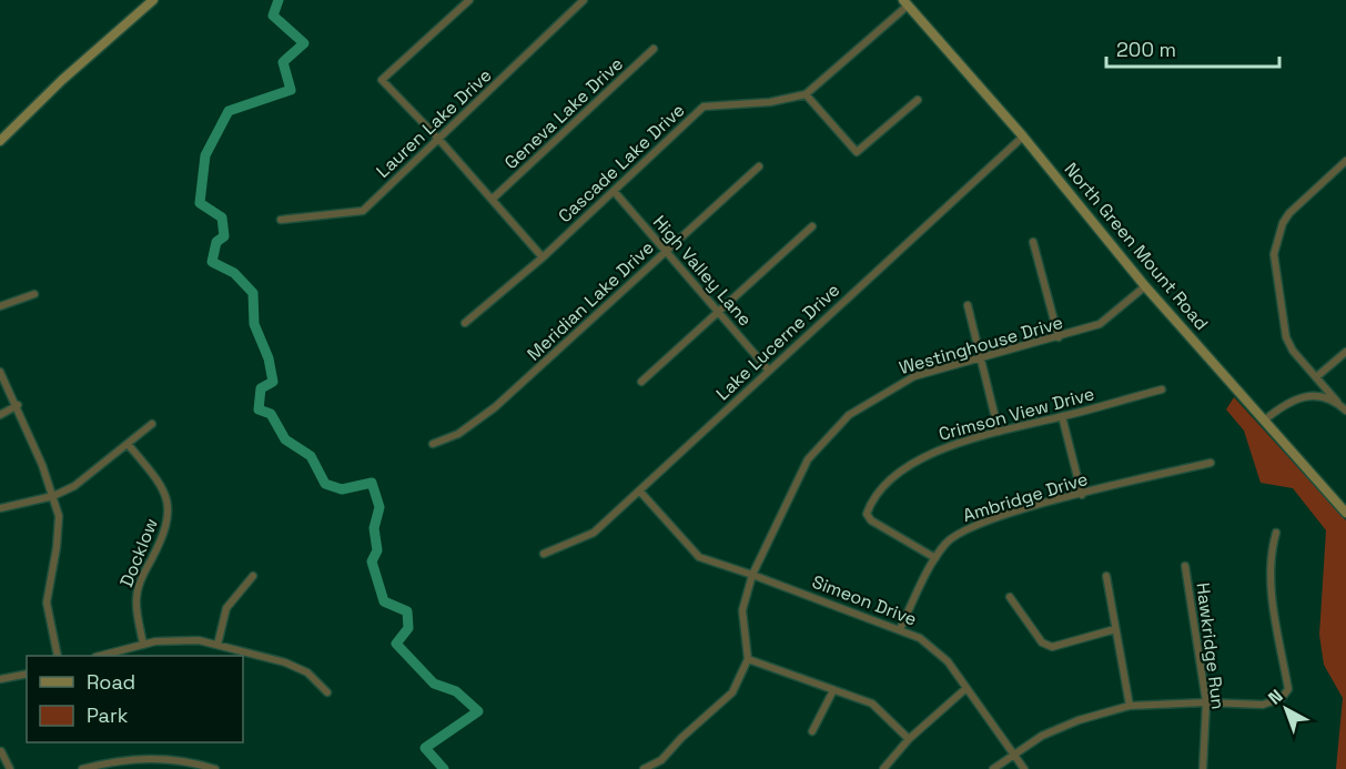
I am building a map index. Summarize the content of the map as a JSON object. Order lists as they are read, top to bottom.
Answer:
{
  "streets": {
    "street": [
      "Geneva Lake Drive",
      "Lauren Lake Drive",
      "Cascade Lake Drive",
      "North Green Mount Road",
      "High Valley Lane",
      "Meridian Lake Drive",
      "Lake Lucerne Drive",
      "Westinghouse Drive",
      "Crimson View Drive",
      "Ambridge Drive",
      "Docklow",
      "Simeon Drive",
      "Hawkridge Run"
    ]
  },
  "crossings": [
    ["Cascade Lake Drive", "North Green Mount Road"],
    ["Cascade Lake Drive", "High Valley Lane"],
    ["North Green Mount Road", "Lake Lucerne Drive"],
    ["North Green Mount Road", "Westinghouse Drive"],
    ["High Valley Lane", "Meridian Lake Drive"],
    ["High Valley Lane", "Lake Lucerne Drive"],
    ["Lake Lucerne Drive", "Simeon Drive"],
    ["Westinghouse Drive", "Simeon Drive"],
    ["Crimson View Drive", "Ambridge Drive"],
    ["Ambridge Drive", "Simeon Drive"]
  ],
  "legend": ["Road", "Park"],
  "scale_bar": "200 m",
  "north": "top left"
}
